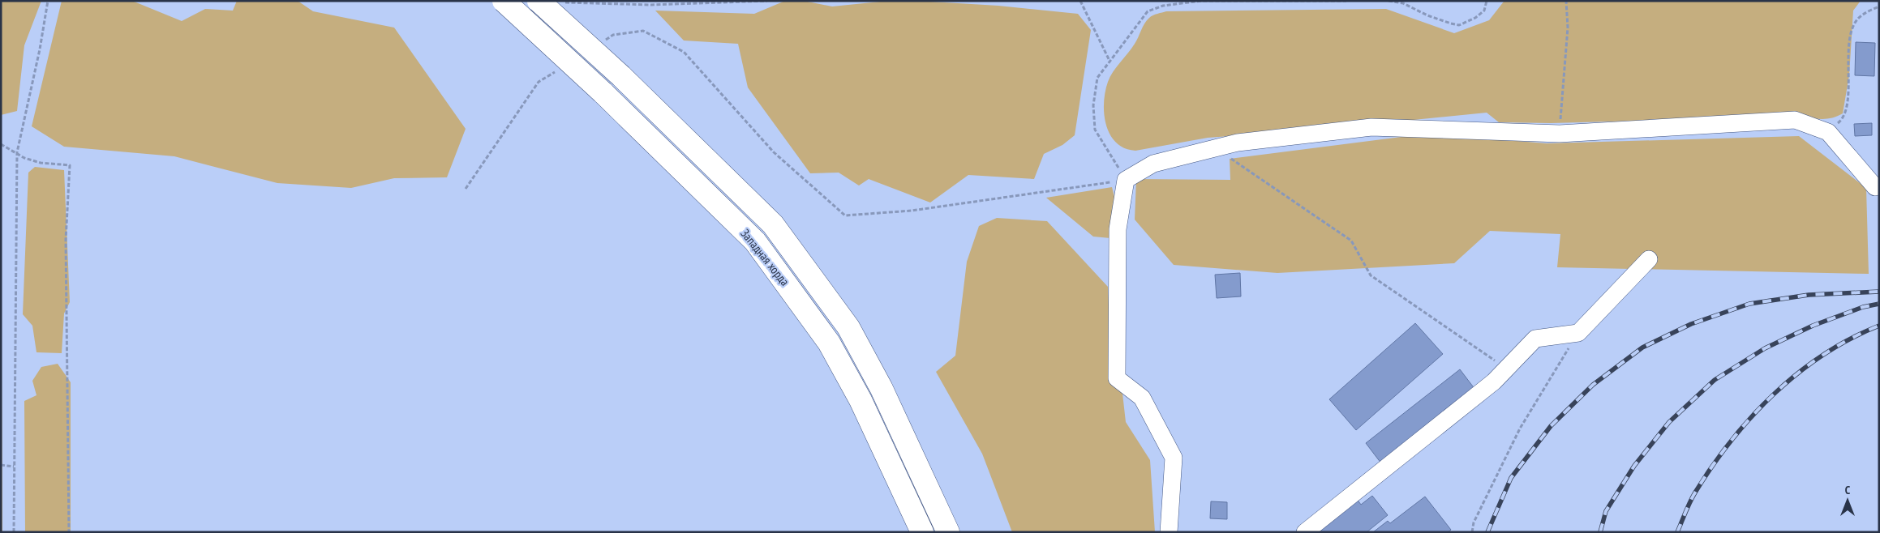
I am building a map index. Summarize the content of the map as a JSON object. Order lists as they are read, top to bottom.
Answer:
{
  "streets": {
    "highway": ["Западная хорда"]
  },
  "north": "top"
}
